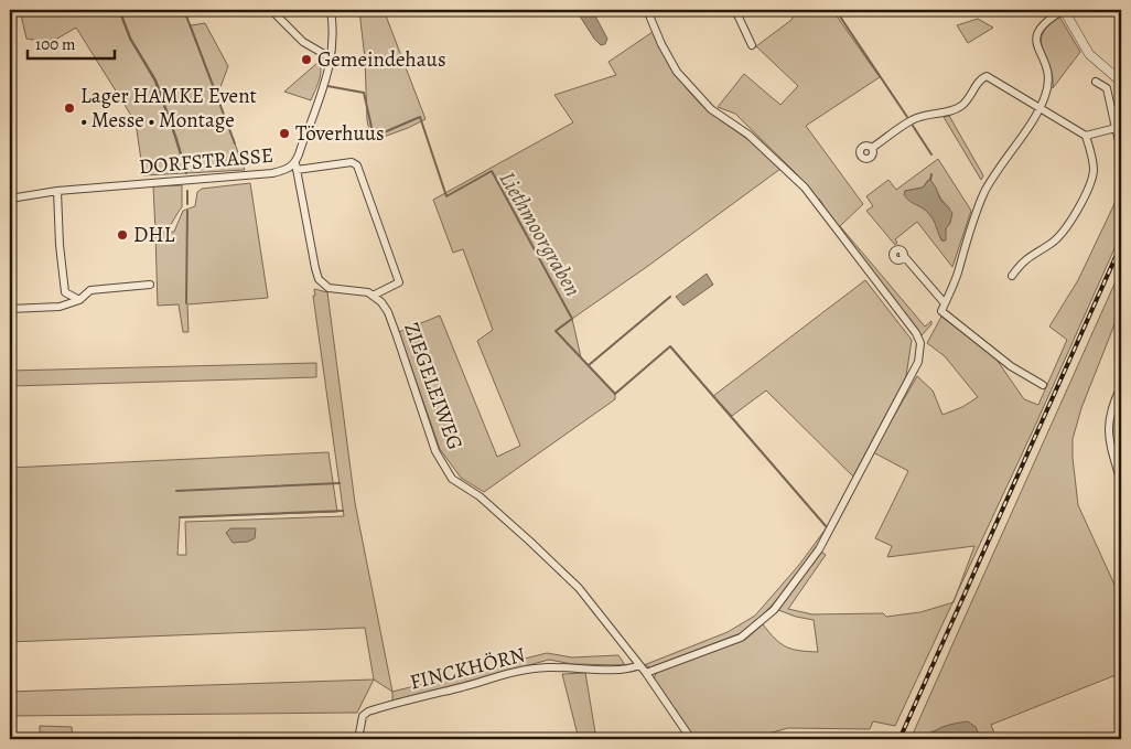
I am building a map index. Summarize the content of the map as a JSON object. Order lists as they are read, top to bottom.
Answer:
{
  "streets": {
    "street": ["DORFSTRASSE", "ZIEGELEIWEG", "FINCKHÖRN"]
  },
  "crossings": [
    ["ZIEGELEIWEG", "FINCKHÖRN"]
  ],
  "water": ["Liethmoorgraben"],
  "places": [
    "Gemeindehaus",
    "Lager HAMKE Event • Messe • Montage",
    "Töverhuus",
    "DHL"
  ],
  "scale_bar": "100 m"
}
